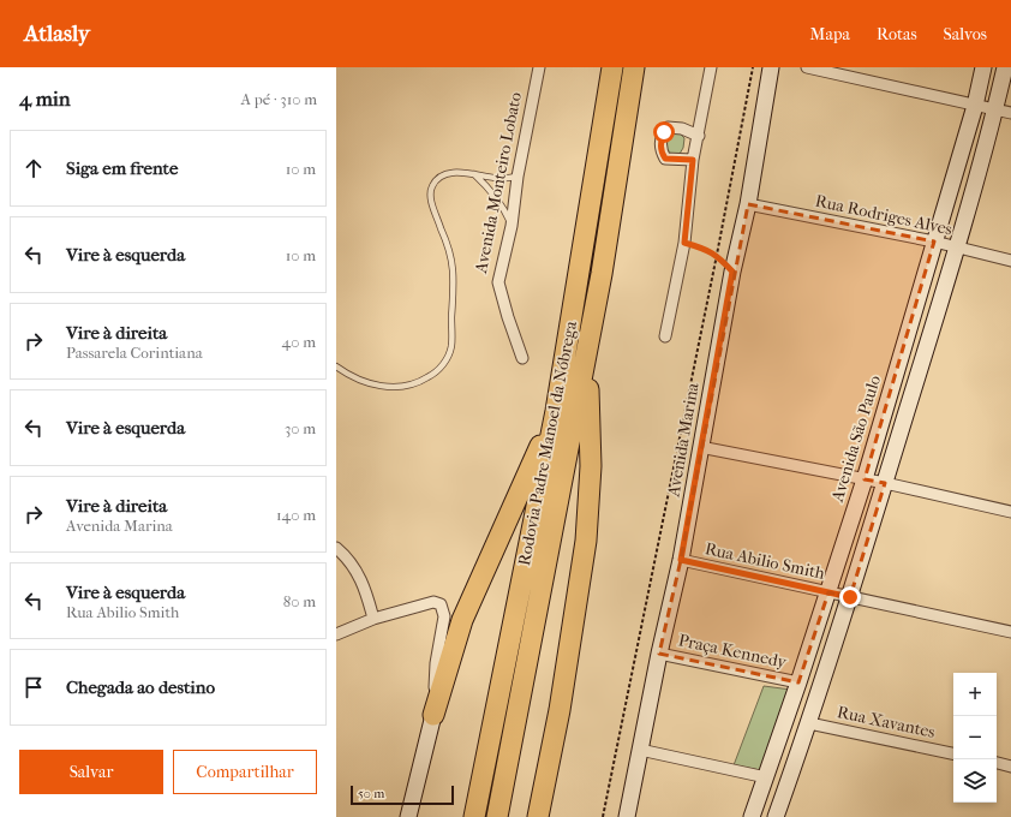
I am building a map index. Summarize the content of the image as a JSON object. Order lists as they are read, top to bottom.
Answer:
{
  "streets": {
    "highway": ["Rodovia Padre Manoel da Nóbrega"],
    "main road": ["Avenida São Paulo", "Avenida Marina"],
    "street": [
      "Avenida Monteiro Lobato",
      "Rua Rodriges Alves",
      "Rua Abilio Smith",
      "Praça Kennedy",
      "Rua Xavantes"
    ]
  },
  "crossings": [
    ["Rua Rodriges Alves", "Avenida São Paulo"],
    ["Rua Rodriges Alves", "Avenida Marina"],
    ["Avenida São Paulo", "Rua Abilio Smith"],
    ["Avenida São Paulo", "Praça Kennedy"],
    ["Avenida Marina", "Rua Abilio Smith"],
    ["Avenida Marina", "Praça Kennedy"]
  ],
  "scale_bar": "50 m",
  "page": {
    "header": "Atlasly",
    "nav": ["Mapa", "Rotas", "Salvos"],
    "heading": ["4 min", "A pé · 310 m"],
    "list": [
      ["Siga em frente", "10 m"],
      ["Vire à esquerda", "10 m"],
      ["Vire à direita", "Passarela Corintiana", "40 m"],
      ["Vire à esquerda", "30 m"],
      ["Vire à direita", "Avenida Marina", "140 m"],
      ["Vire à esquerda", "Rua Abilio Smith", "80 m"],
      "Chegada ao destino"
    ],
    "map_buttons": ["+", "−"],
    "buttons": ["Salvar", "Compartilhar"],
    "scale": "50 m"
  }
}
